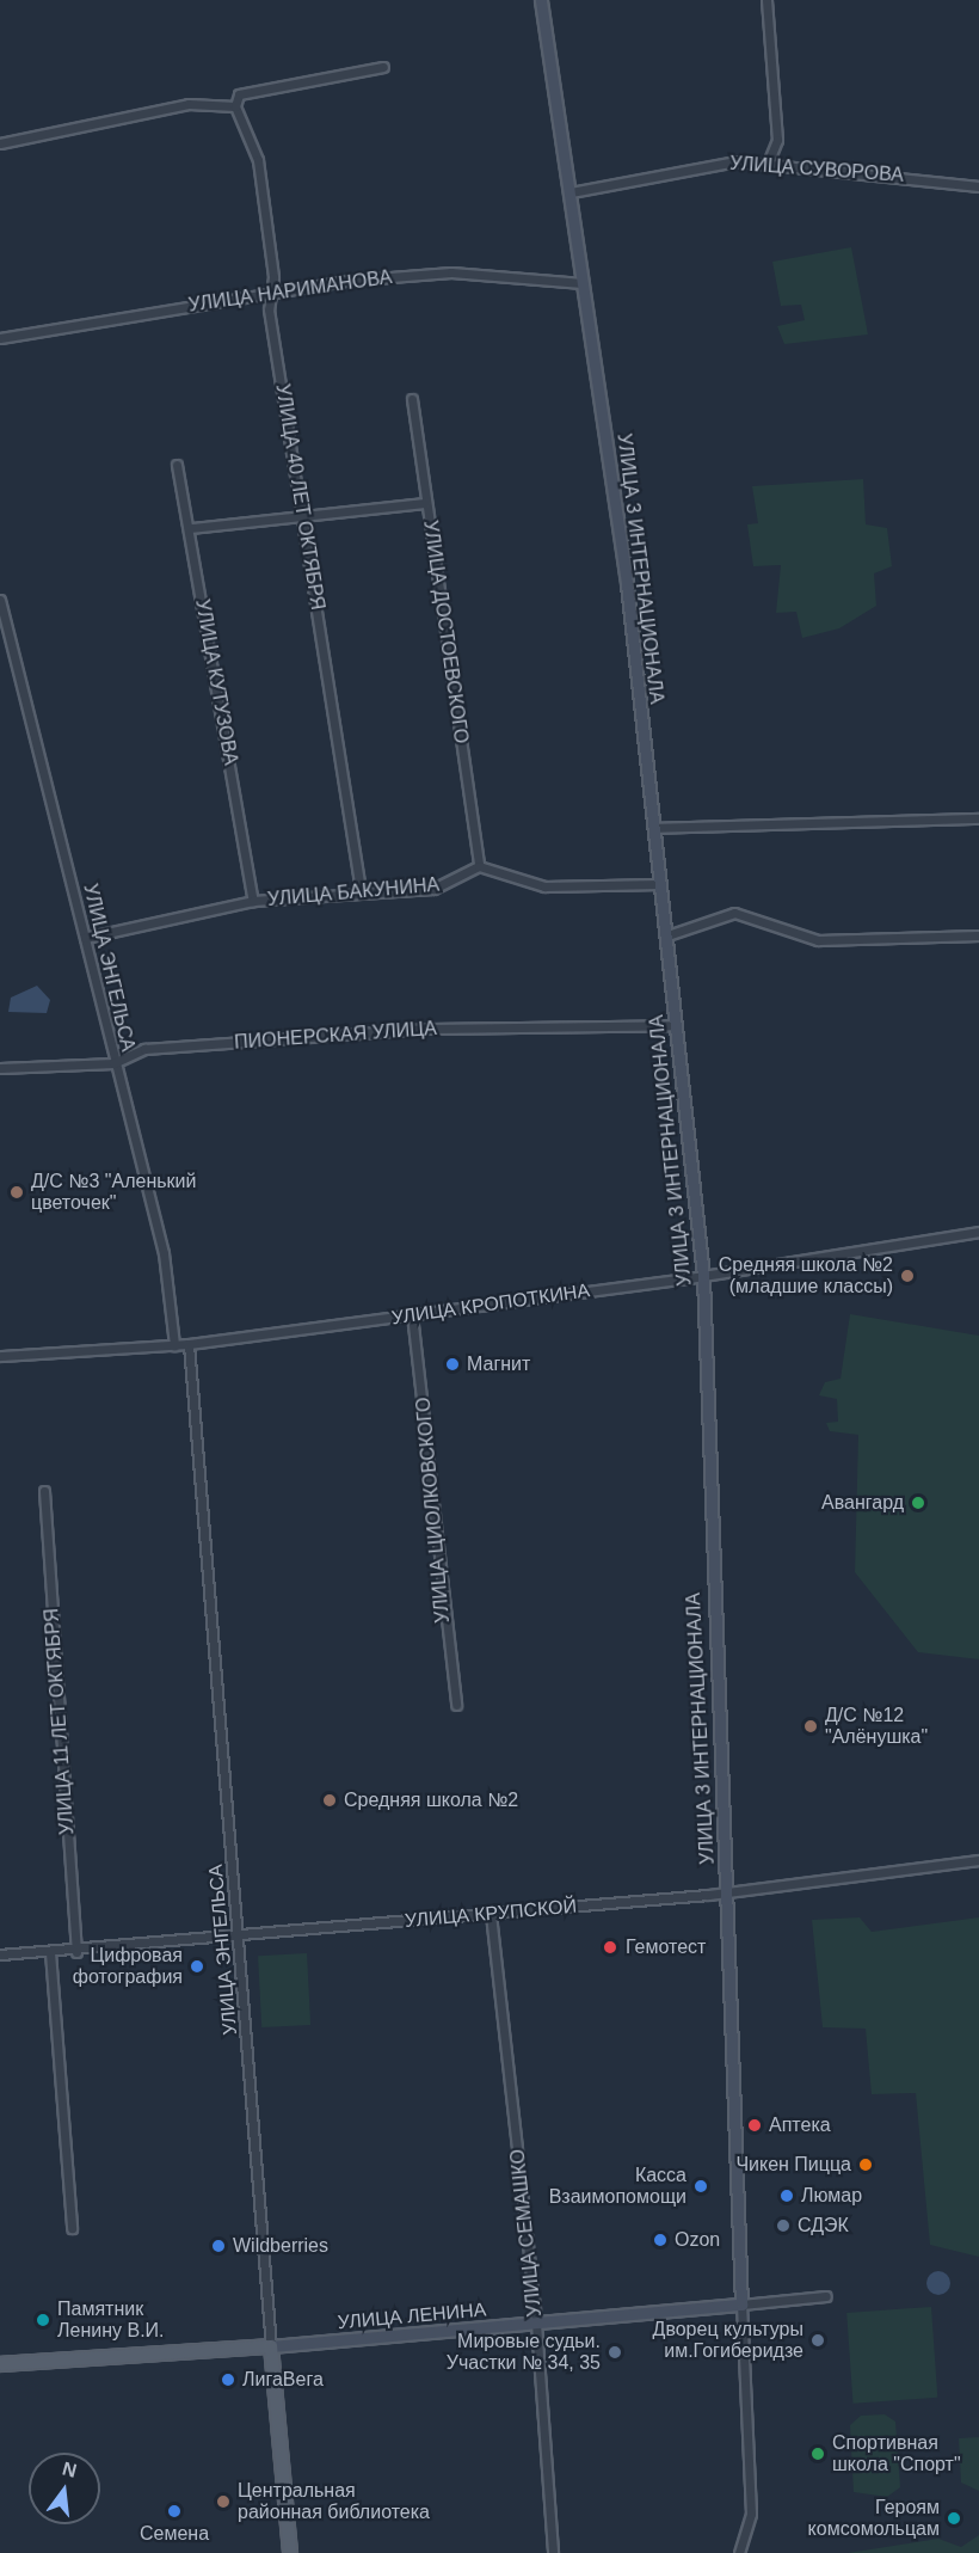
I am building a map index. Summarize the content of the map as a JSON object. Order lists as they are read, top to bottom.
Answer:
{
  "streets": {
    "main road": ["УЛИЦА ЭНГЕЛЬСА", "УЛИЦА ЛЕНИНА"],
    "street": [
      "УЛИЦА СУВОРОВА",
      "УЛИЦА НАРИМАНОВА",
      "УЛИЦА 40 ЛЕТ ОКТЯБРЯ",
      "УЛИЦА 3 ИНТЕРНАЦИОНАЛА",
      "УЛИЦА ДОСТОЕВСКОГО",
      "УЛИЦА КУТУЗОВА",
      "УЛИЦА БАКУНИНА",
      "ПИОНЕРСКАЯ УЛИЦА",
      "УЛИЦА КРОПОТКИНА",
      "УЛИЦА ЦИОЛКОВСКОГО",
      "УЛИЦА 11 ЛЕТ ОКТЯБРЯ",
      "УЛИЦА КРУПСКОЙ",
      "УЛИЦА СЕМАШКО"
    ]
  },
  "crossings": [
    ["УЛИЦА СУВОРОВА", "УЛИЦА 3 ИНТЕРНАЦИОНАЛА"],
    ["УЛИЦА НАРИМАНОВА", "УЛИЦА 40 ЛЕТ ОКТЯБРЯ"],
    ["УЛИЦА НАРИМАНОВА", "УЛИЦА 3 ИНТЕРНАЦИОНАЛА"],
    ["УЛИЦА 40 ЛЕТ ОКТЯБРЯ", "УЛИЦА БАКУНИНА"],
    ["УЛИЦА 3 ИНТЕРНАЦИОНАЛА", "ПИОНЕРСКАЯ УЛИЦА"],
    ["УЛИЦА 3 ИНТЕРНАЦИОНАЛА", "УЛИЦА КРОПОТКИНА"],
    ["УЛИЦА 3 ИНТЕРНАЦИОНАЛА", "УЛИЦА КРУПСКОЙ"],
    ["УЛИЦА 3 ИНТЕРНАЦИОНАЛА", "УЛИЦА ЛЕНИНА"],
    ["УЛИЦА ДОСТОЕВСКОГО", "УЛИЦА БАКУНИНА"],
    ["УЛИЦА КУТУЗОВА", "УЛИЦА БАКУНИНА"],
    ["УЛИЦА БАКУНИНА", "УЛИЦА ЭНГЕЛЬСА"],
    ["УЛИЦА ЭНГЕЛЬСА", "ПИОНЕРСКАЯ УЛИЦА"],
    ["УЛИЦА ЭНГЕЛЬСА", "УЛИЦА КРОПОТКИНА"],
    ["УЛИЦА ЭНГЕЛЬСА", "УЛИЦА КРУПСКОЙ"],
    ["УЛИЦА ЭНГЕЛЬСА", "УЛИЦА ЛЕНИНА"],
    ["УЛИЦА КРОПОТКИНА", "УЛИЦА ЦИОЛКОВСКОГО"],
    ["УЛИЦА 11 ЛЕТ ОКТЯБРЯ", "УЛИЦА КРУПСКОЙ"],
    ["УЛИЦА КРУПСКОЙ", "УЛИЦА СЕМАШКО"],
    ["УЛИЦА СЕМАШКО", "УЛИЦА ЛЕНИНА"]
  ],
  "places": [
    "Д/С №3 \"Аленький цветочек\"",
    "Средняя школа №2 (младшие классы)",
    "Магнит",
    "Авангард",
    "Д/С №12 \"Алёнушка\"",
    "Средняя школа №2",
    "Гемотест",
    "Цифровая фотография",
    "Аптека",
    "Чикен Пицца",
    "Касса Взаимопомощи",
    "Люмар",
    "СДЭК",
    "Ozon",
    "Wildberries",
    "Памятник Ленину В.И.",
    "Дворец культуры им.Гогиберидзе",
    "Мировые судьи. Участки № 34, 35",
    "ЛигаВега",
    "Спортивная школа \"Спорт\"",
    "Центральная районная библиотека",
    "Семена",
    "Героям комсомольцам"
  ],
  "north": "top"
}
